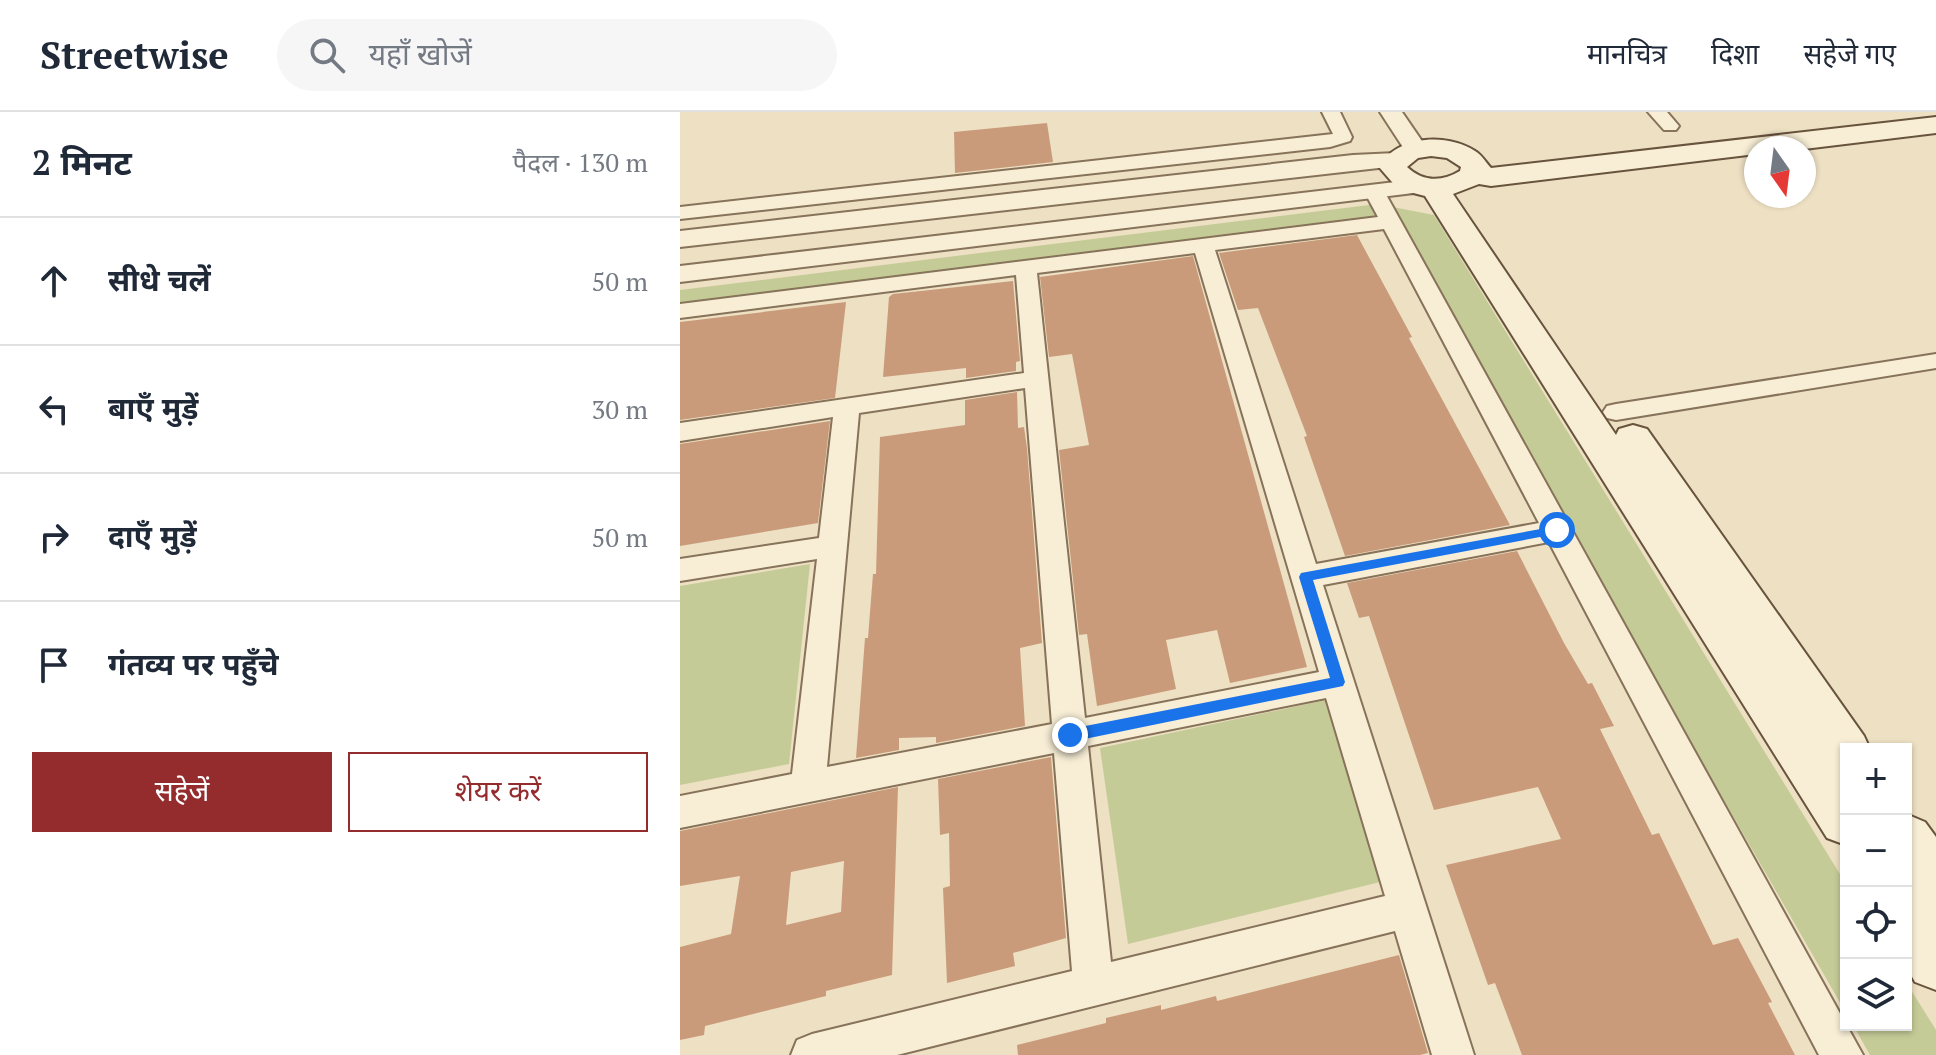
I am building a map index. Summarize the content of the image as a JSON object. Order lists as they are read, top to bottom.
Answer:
{
  "north": "bottom",
  "page": {
    "header": "Streetwise",
    "search": "यहाँ खोजें",
    "nav": ["मानचित्र", "दिशा", "सहेजे गए"],
    "heading": ["2 मिनट", "पैदल · 130 m"],
    "list": [
      ["सीधे चलें", "50 m"],
      ["बाएँ मुड़ें", "30 m"],
      ["दाएँ मुड़ें", "50 m"],
      "गंतव्य पर पहुँचे"
    ],
    "buttons": ["सहेजें", "शेयर करें"],
    "map_buttons": ["+", "−"]
  }
}
